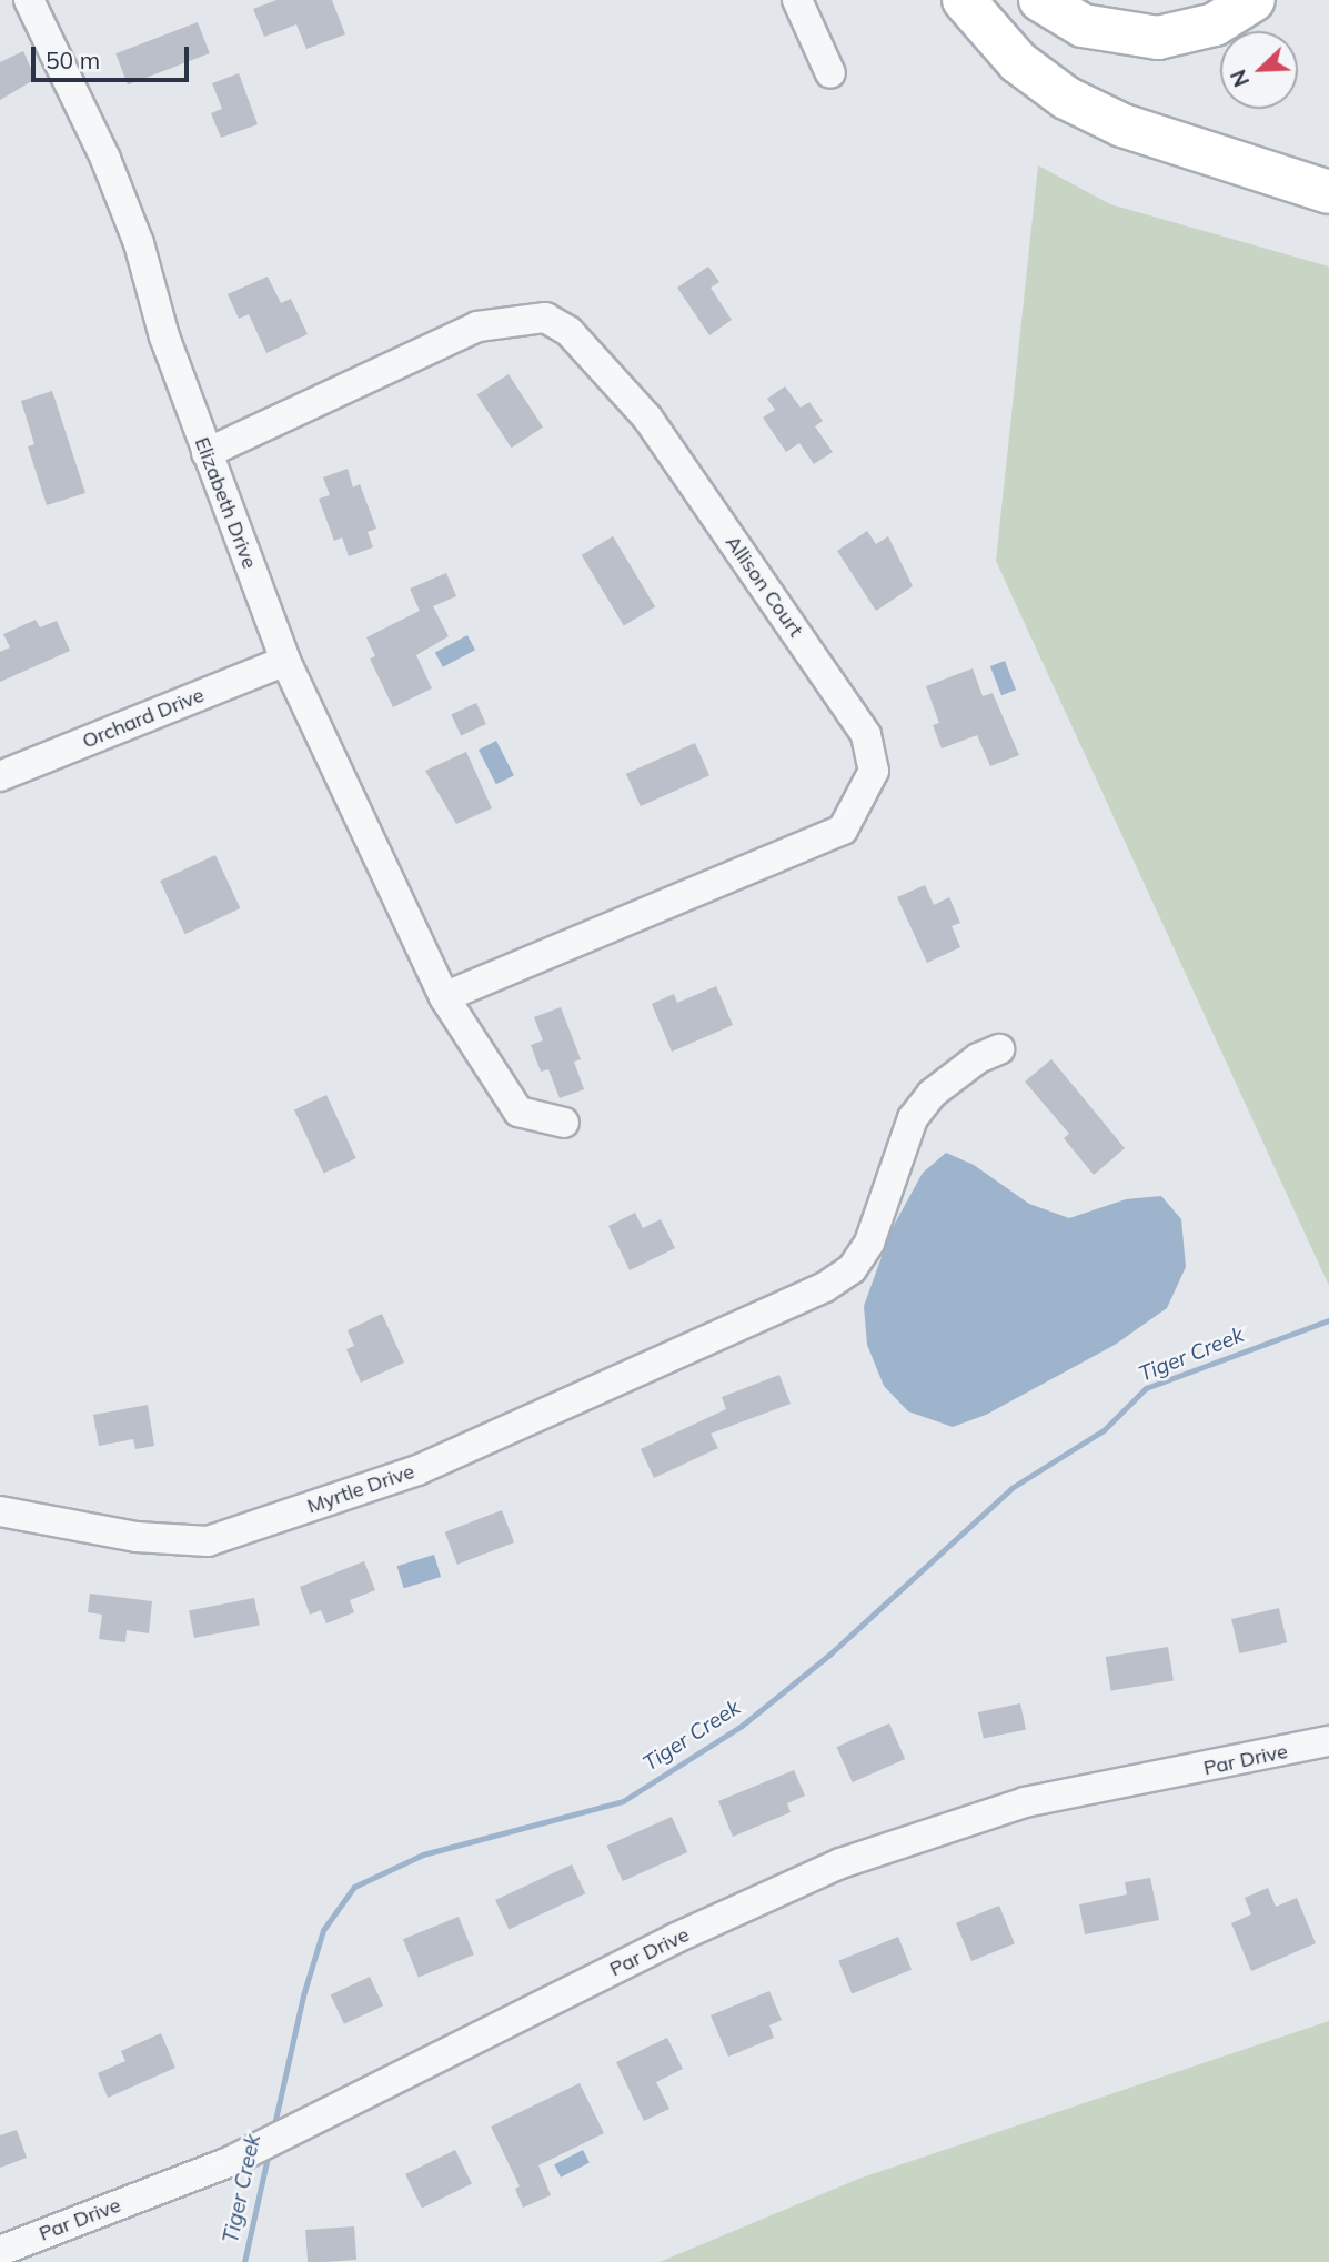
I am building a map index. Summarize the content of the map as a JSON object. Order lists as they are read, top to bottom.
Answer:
{
  "streets": {
    "street": [
      "Elizabeth Drive",
      "Allison Court",
      "Orchard Drive",
      "Myrtle Drive",
      "Par Drive"
    ]
  },
  "crossings": [
    ["Elizabeth Drive", "Allison Court"],
    ["Elizabeth Drive", "Orchard Drive"]
  ],
  "water": ["Tiger Creek"],
  "scale_bar": "50 m",
  "north": "bottom left"
}
